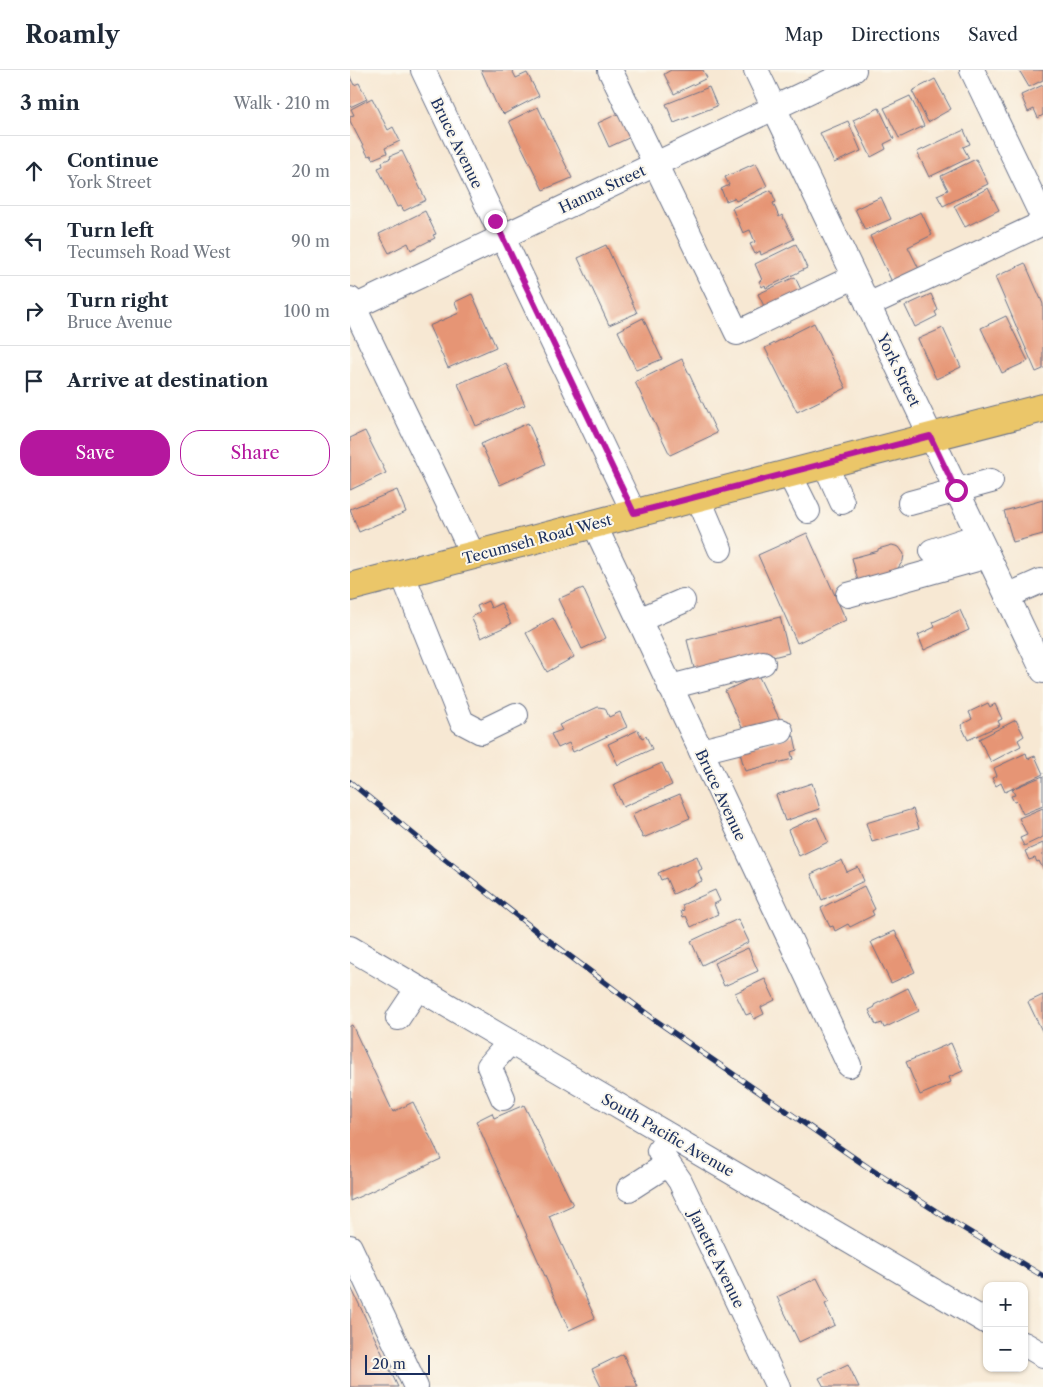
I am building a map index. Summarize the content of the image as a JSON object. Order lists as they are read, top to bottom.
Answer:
{
  "streets": {
    "main road": ["Tecumseh Road West"],
    "street": [
      "Bruce Avenue",
      "Hanna Street",
      "York Street",
      "South Pacific Avenue",
      "Janette Avenue"
    ]
  },
  "crossings": [
    ["Bruce Avenue", "Hanna Street"],
    ["Bruce Avenue", "Tecumseh Road West"],
    ["Hanna Street", "York Street"],
    ["York Street", "Tecumseh Road West"],
    ["South Pacific Avenue", "Janette Avenue"]
  ],
  "scale_bar": "20 m",
  "page": {
    "header": "Roamly",
    "nav": ["Map", "Directions", "Saved"],
    "heading": ["3 min", "Walk · 210 m"],
    "list": [
      ["Continue", "York Street", "20 m"],
      ["Turn left", "Tecumseh Road West", "90 m"],
      ["Turn right", "Bruce Avenue", "100 m"],
      "Arrive at destination"
    ],
    "buttons": ["Save", "Share"],
    "map_buttons": ["+", "−"],
    "scale": "20 m"
  }
}
